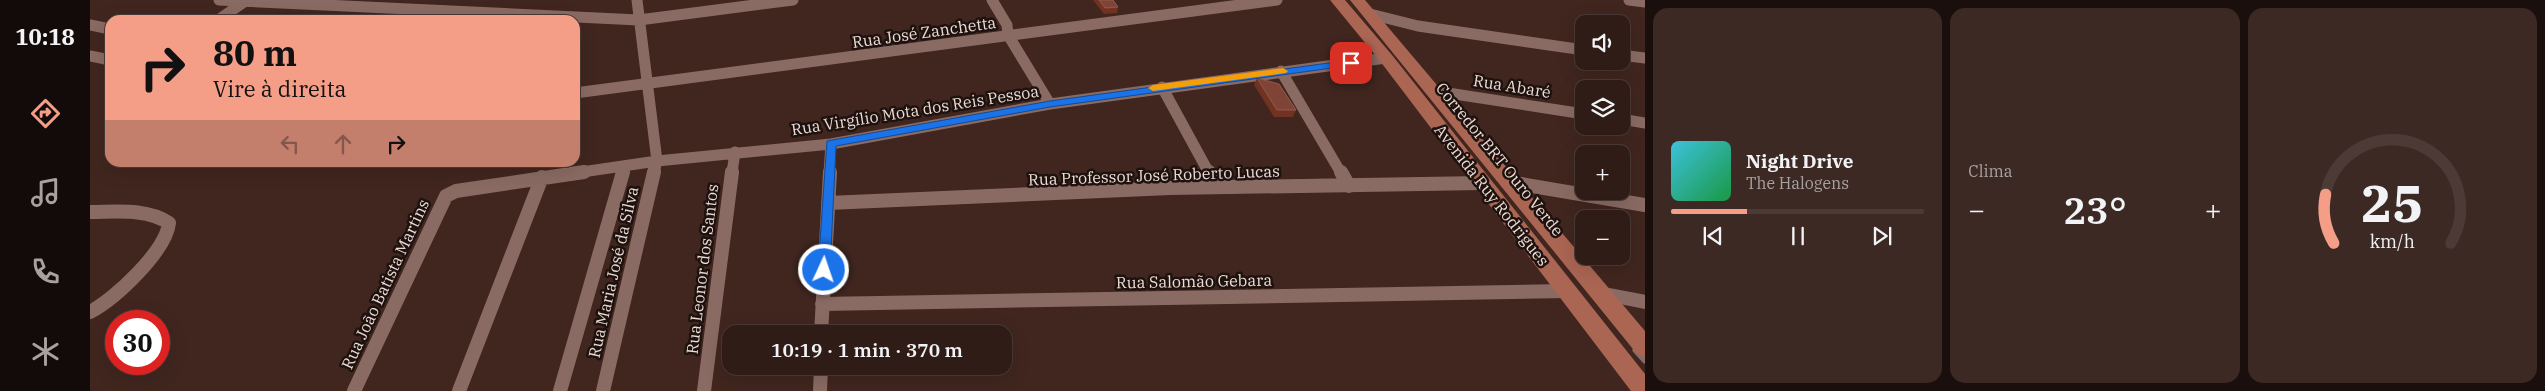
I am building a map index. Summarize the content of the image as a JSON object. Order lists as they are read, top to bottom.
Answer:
{
  "streets": {
    "main road": ["Avenida Ruy Rodrigues"],
    "street": [
      "Rua José Zanchetta",
      "Rua Abaré",
      "Rua Virgílio Mota dos Reis Pessoa",
      "Rua Professor José Roberto Lucas",
      "Rua Leonor dos Santos",
      "Rua Maria José da Silva",
      "Rua Salomão Gebara",
      "Rua João Batista Martins"
    ],
    "lane": ["Corredor BRT Ouro Verde"]
  },
  "crossings": [
    ["Rua Abaré", "Avenida Ruy Rodrigues"],
    ["Rua Virgílio Mota dos Reis Pessoa", "Corredor BRT Ouro Verde"],
    ["Rua Virgílio Mota dos Reis Pessoa", "Avenida Ruy Rodrigues"],
    ["Rua Virgílio Mota dos Reis Pessoa", "Rua Leonor dos Santos"],
    ["Rua Virgílio Mota dos Reis Pessoa", "Rua Maria José da Silva"],
    ["Rua Virgílio Mota dos Reis Pessoa", "Rua João Batista Martins"],
    ["Corredor BRT Ouro Verde", "Avenida Ruy Rodrigues"],
    ["Rua Professor José Roberto Lucas", "Avenida Ruy Rodrigues"],
    ["Avenida Ruy Rodrigues", "Rua Salomão Gebara"]
  ],
  "page": {
    "tabs": "10:18",
    "tile": "Clima",
    "map_buttons": ["+", "−"],
    "turn": ["80 m", "Vire à direita"],
    "song": ["Night Drive", "The Halogens"],
    "heat": ["−", "23°", "+"],
    "limit": "30",
    "trip": "10:19 · 1 min · 370 m",
    "gauge": ["25", "km/h"]
  }
}
